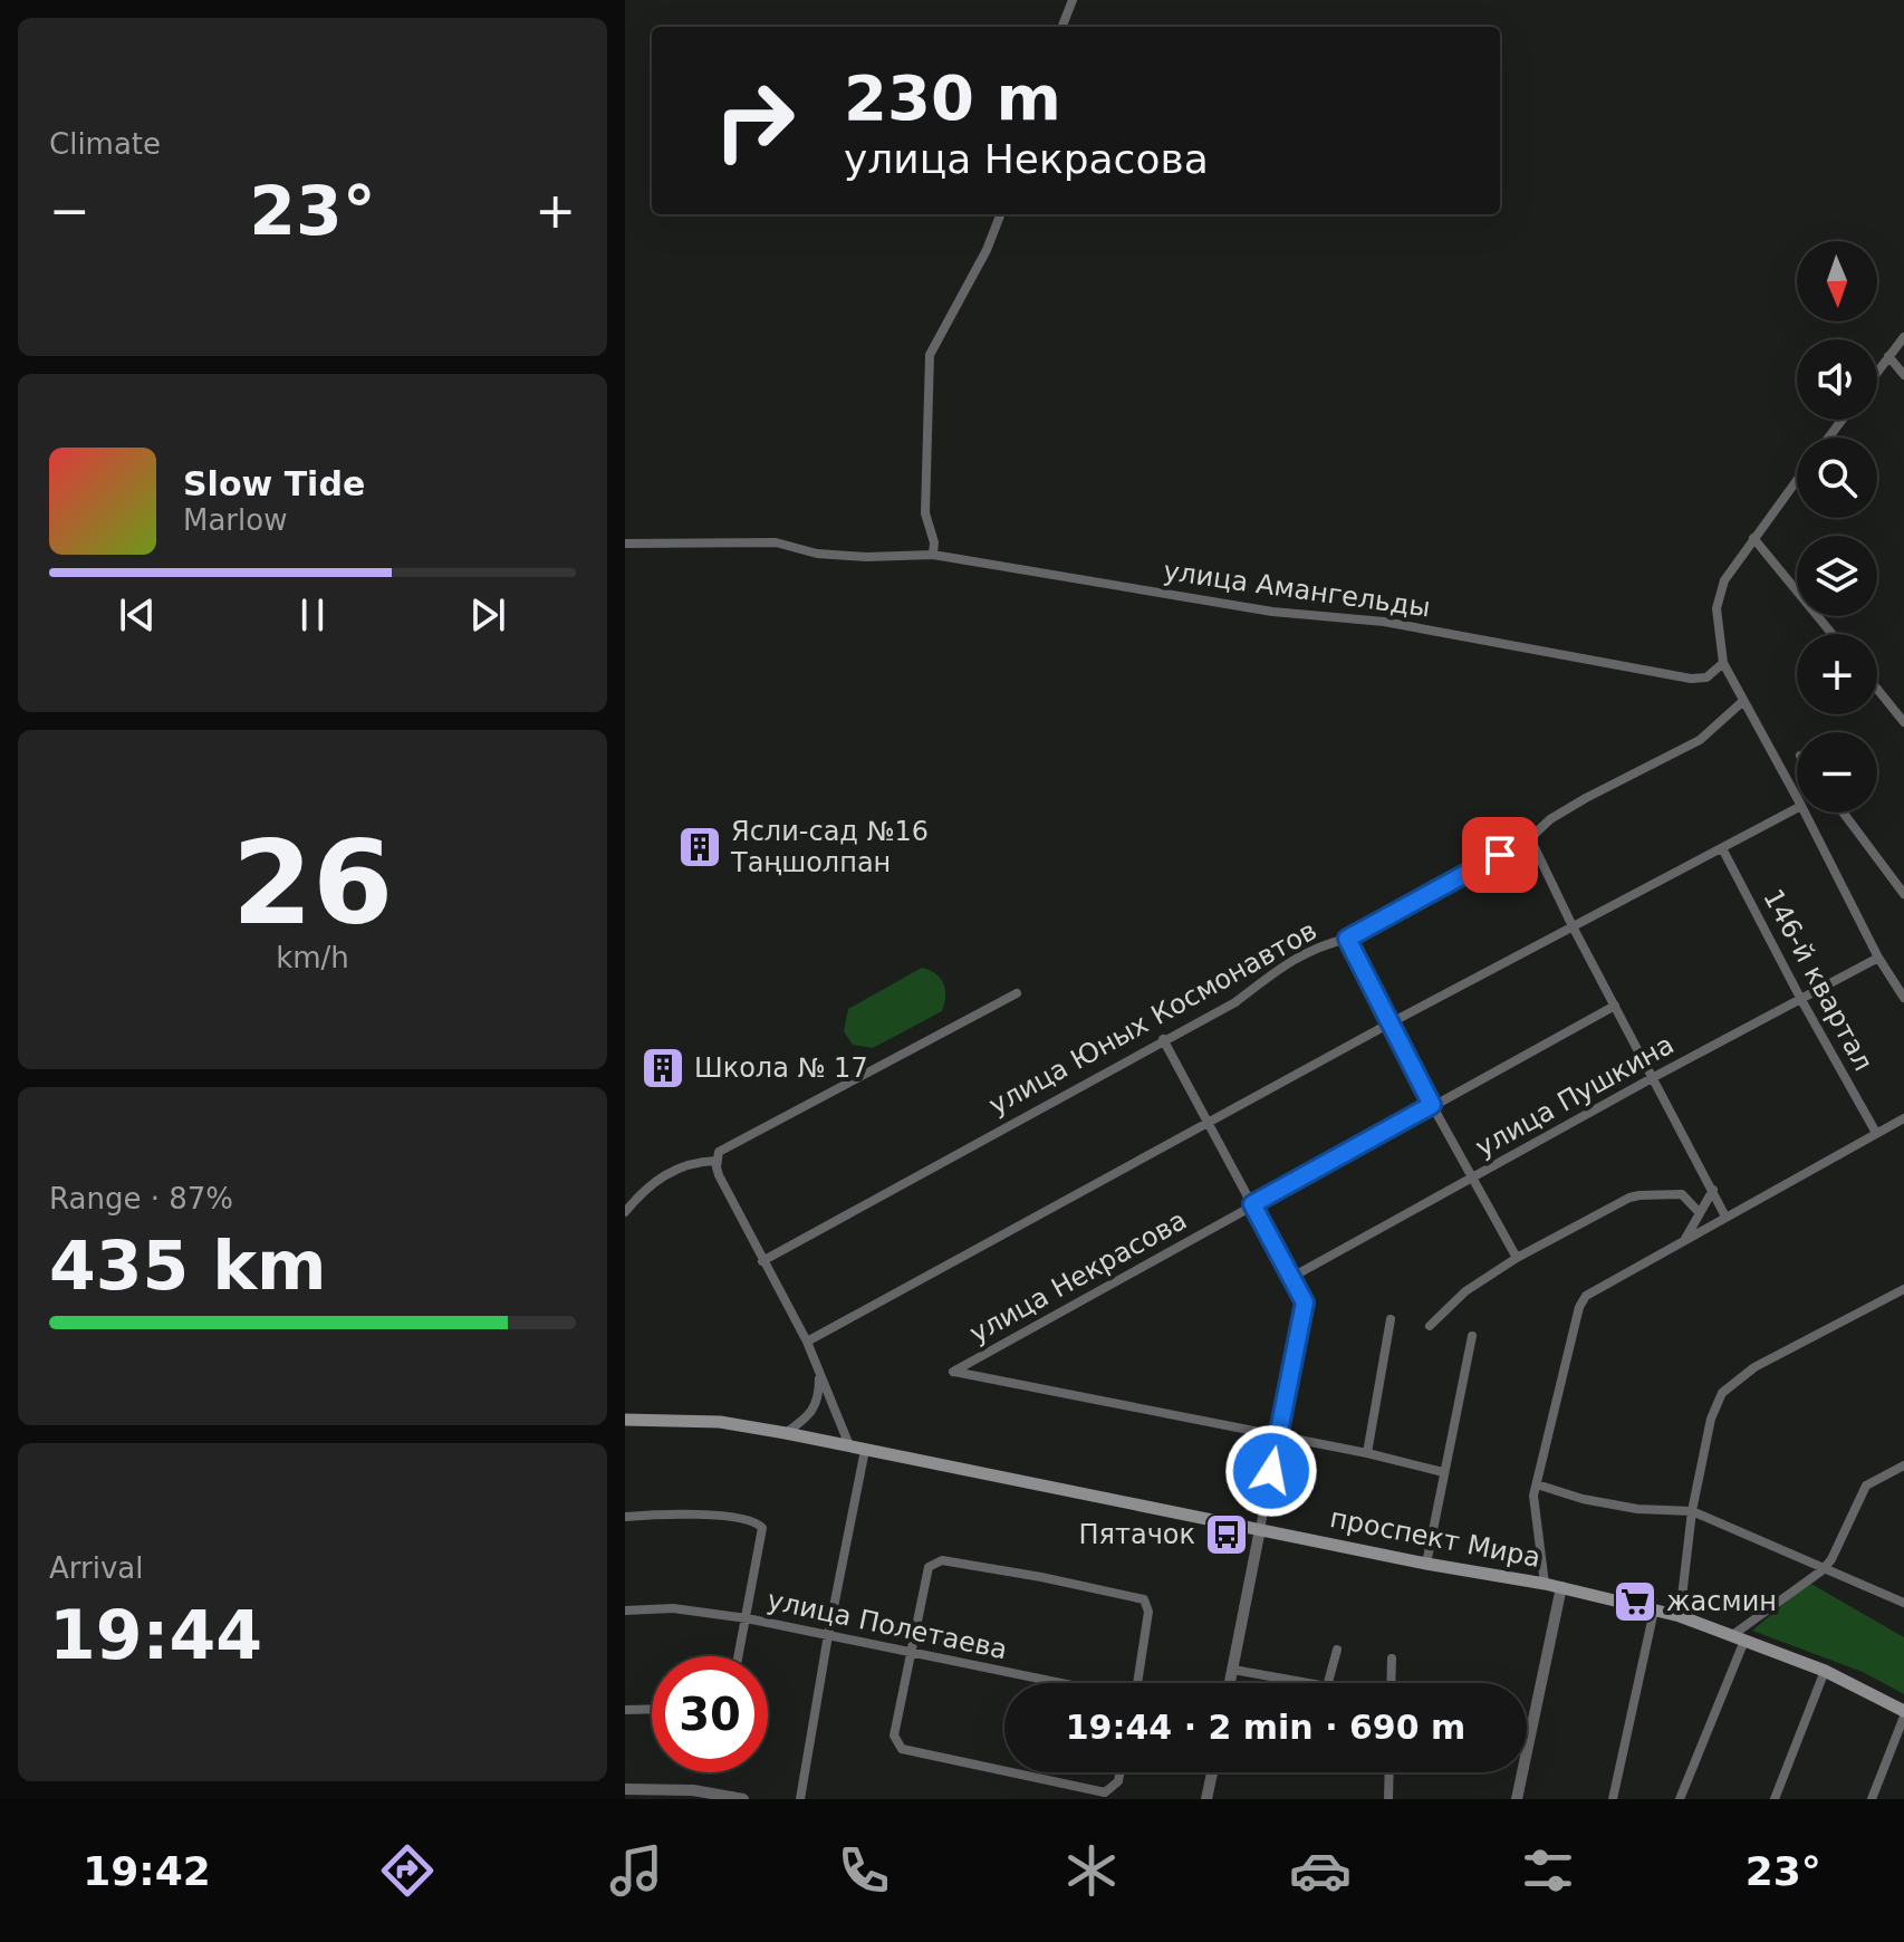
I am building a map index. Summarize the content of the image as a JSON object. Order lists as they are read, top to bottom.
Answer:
{
  "streets": {
    "main road": ["проспект Мира"],
    "street": [
      "улица Амангельды",
      "146-й квартал",
      "улица Юных Космонавтов",
      "улица Пушкина",
      "улица Некрасова",
      "улица Полетаева"
    ]
  },
  "crossings": [
    ["146-й квартал", "улица Пушкина"]
  ],
  "places": {
    "building": ["Ясли-сад №16 Таңшолпан", "Школа № 17"],
    "bus stop": ["Пятачок"],
    "supermarket": ["жасмин"]
  },
  "north": "bottom",
  "page": {
    "tile": [
      "Climate",
      ["26", "km/h"],
      ["Range · 87%", "435 km"],
      ["Arrival", "19:44"]
    ],
    "turn": ["230 m", "улица Некрасова"],
    "heat": ["−", "23°", "+"],
    "map_buttons": ["+", "−"],
    "song": ["Slow Tide", "Marlow"],
    "limit": "30",
    "trip": "19:44 · 2 min · 690 m",
    "tabs": ["19:42", "23°"]
  }
}
